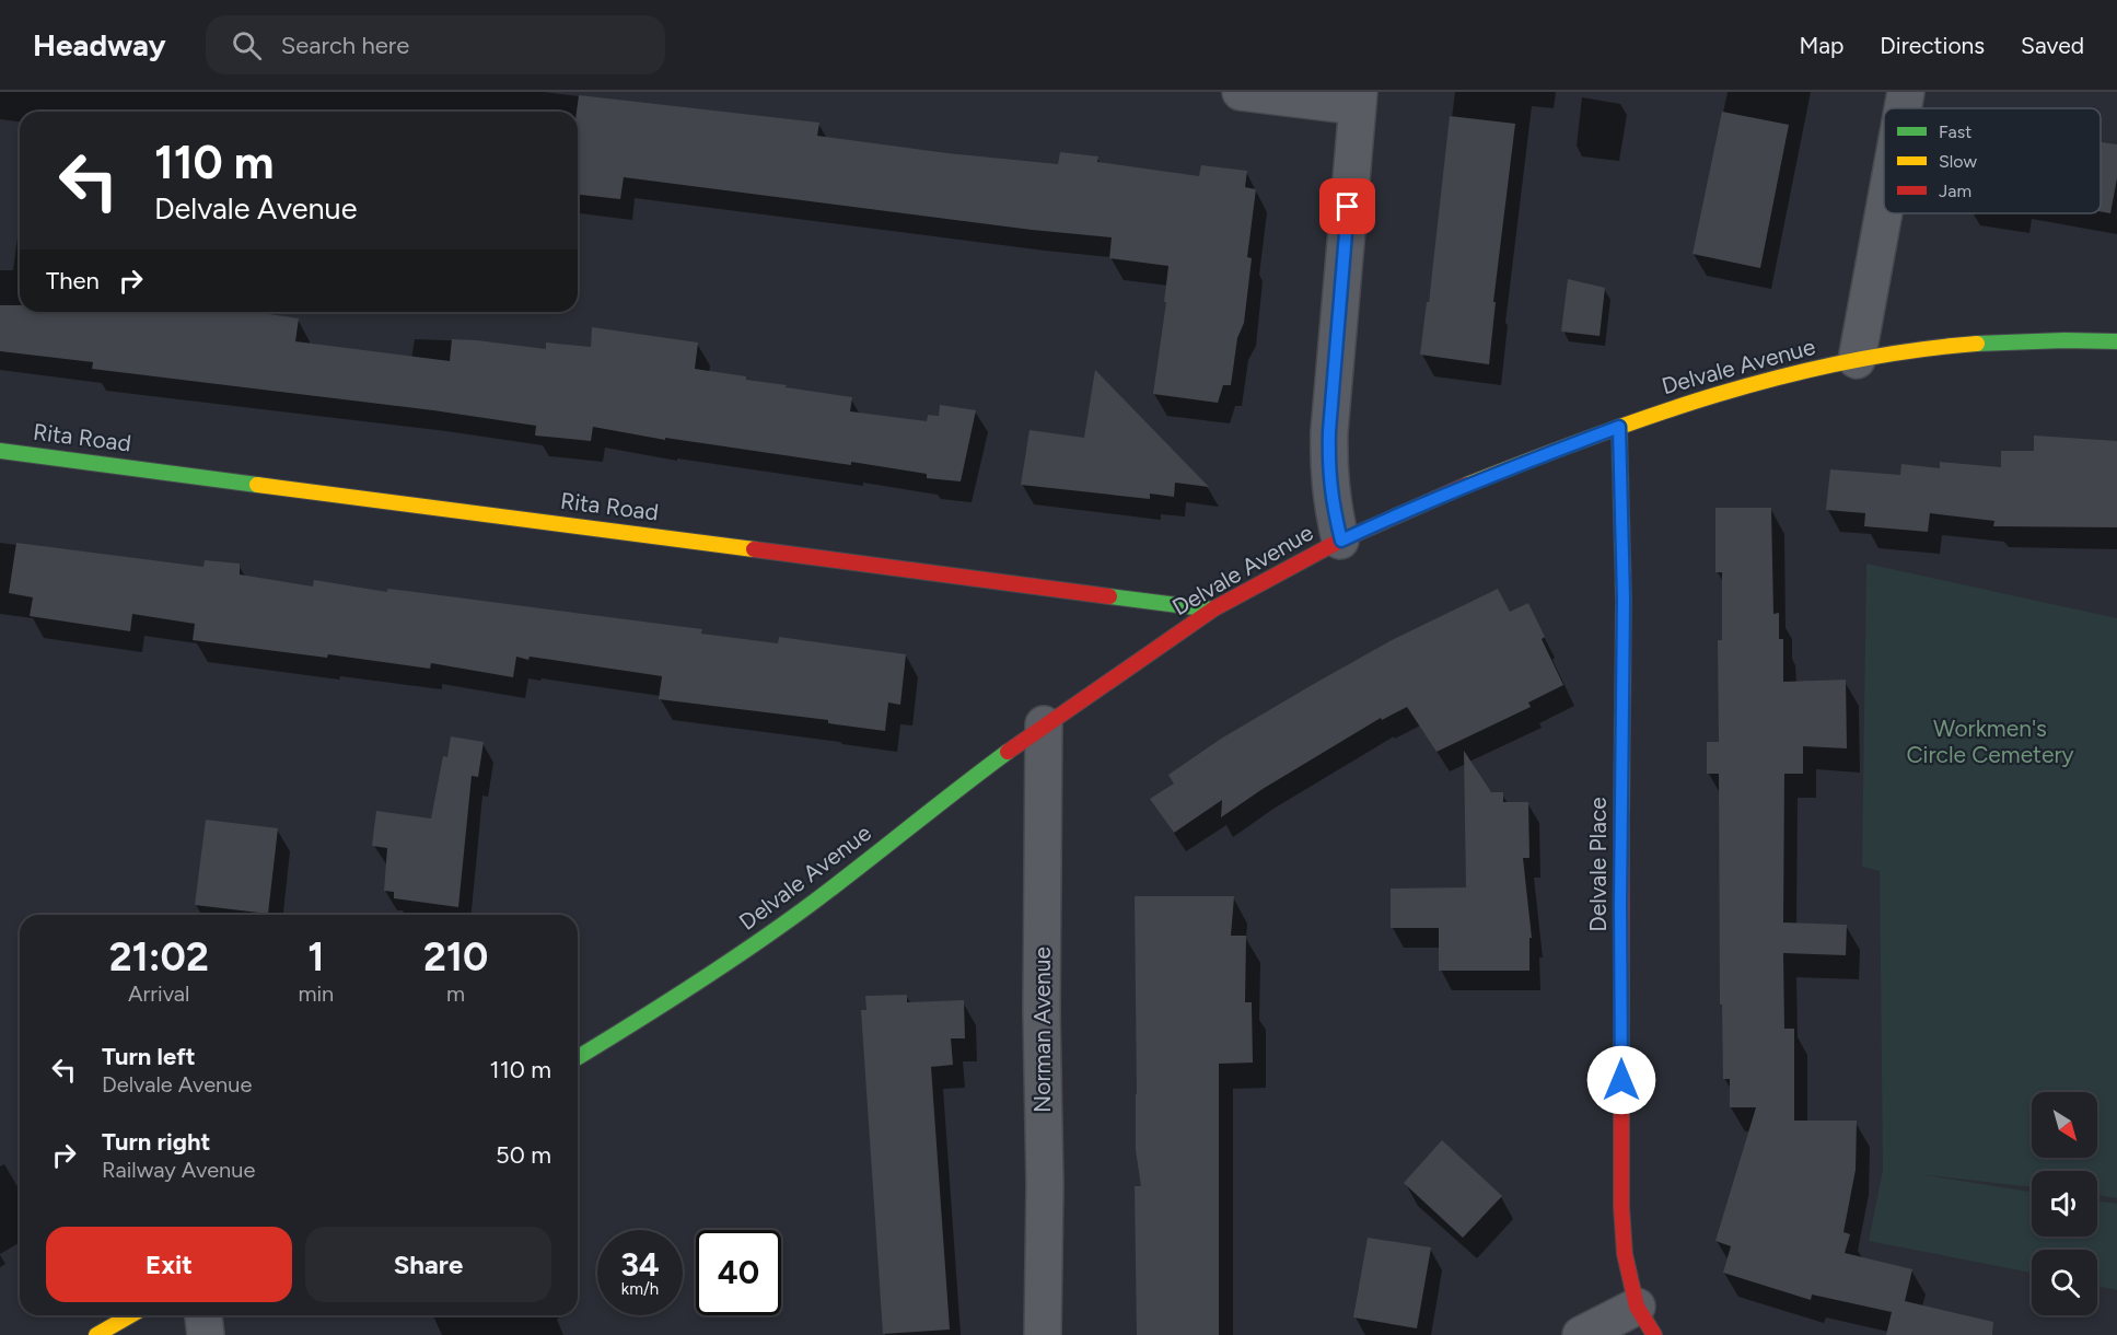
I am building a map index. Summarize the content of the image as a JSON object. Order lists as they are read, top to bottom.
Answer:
{
  "streets": {
    "street": [
      "Delvale Avenue",
      "Rita Road",
      "Delvale Place",
      "Norman Avenue"
    ]
  },
  "crossings": [
    ["Delvale Avenue", "Rita Road"],
    ["Delvale Avenue", "Delvale Place"],
    ["Delvale Avenue", "Norman Avenue"]
  ],
  "parks": ["Workmen's Circle Cemetery"],
  "legend": ["Fast", "Slow", "Jam"],
  "north": "bottom right",
  "page": {
    "header": "Headway",
    "search": "Search here",
    "nav": ["Map", "Directions", "Saved"],
    "turn": ["110 m", "Delvale Avenue"],
    "then": "Then",
    "eta": [
      "21:02",
      "Arrival",
      "1",
      "min",
      "210",
      "m"
    ],
    "list": [
      {
        "name": "Turn left",
        "note": "Delvale Avenue",
        "value": "110 m"
      },
      {
        "name": "Turn right",
        "note": "Railway Avenue",
        "value": "50 m"
      }
    ],
    "buttons": ["Exit", "Share"],
    "speed": "34 km/h",
    "limit": "40"
  }
}
